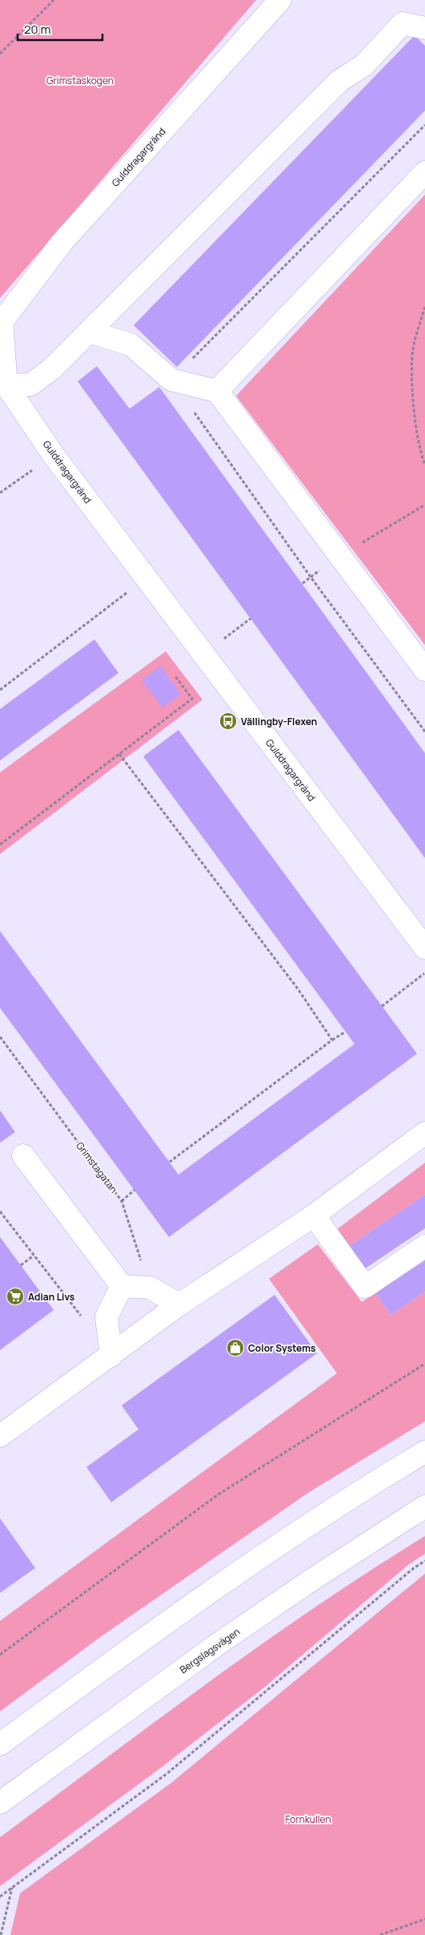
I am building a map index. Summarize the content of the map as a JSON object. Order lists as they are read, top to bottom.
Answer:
{
  "streets": {
    "street": ["Gulddragargränd", "Bergslagsvägen"],
    "path": ["Grimstagatan"]
  },
  "parks": ["Grimstaskogen", "Fornkullen"],
  "places": {
    "bus stop": ["Vällingby-Flexen"],
    "supermarket": ["Adian Livs"],
    "shop": ["Color Systems"]
  },
  "scale_bar": "20 m"
}
